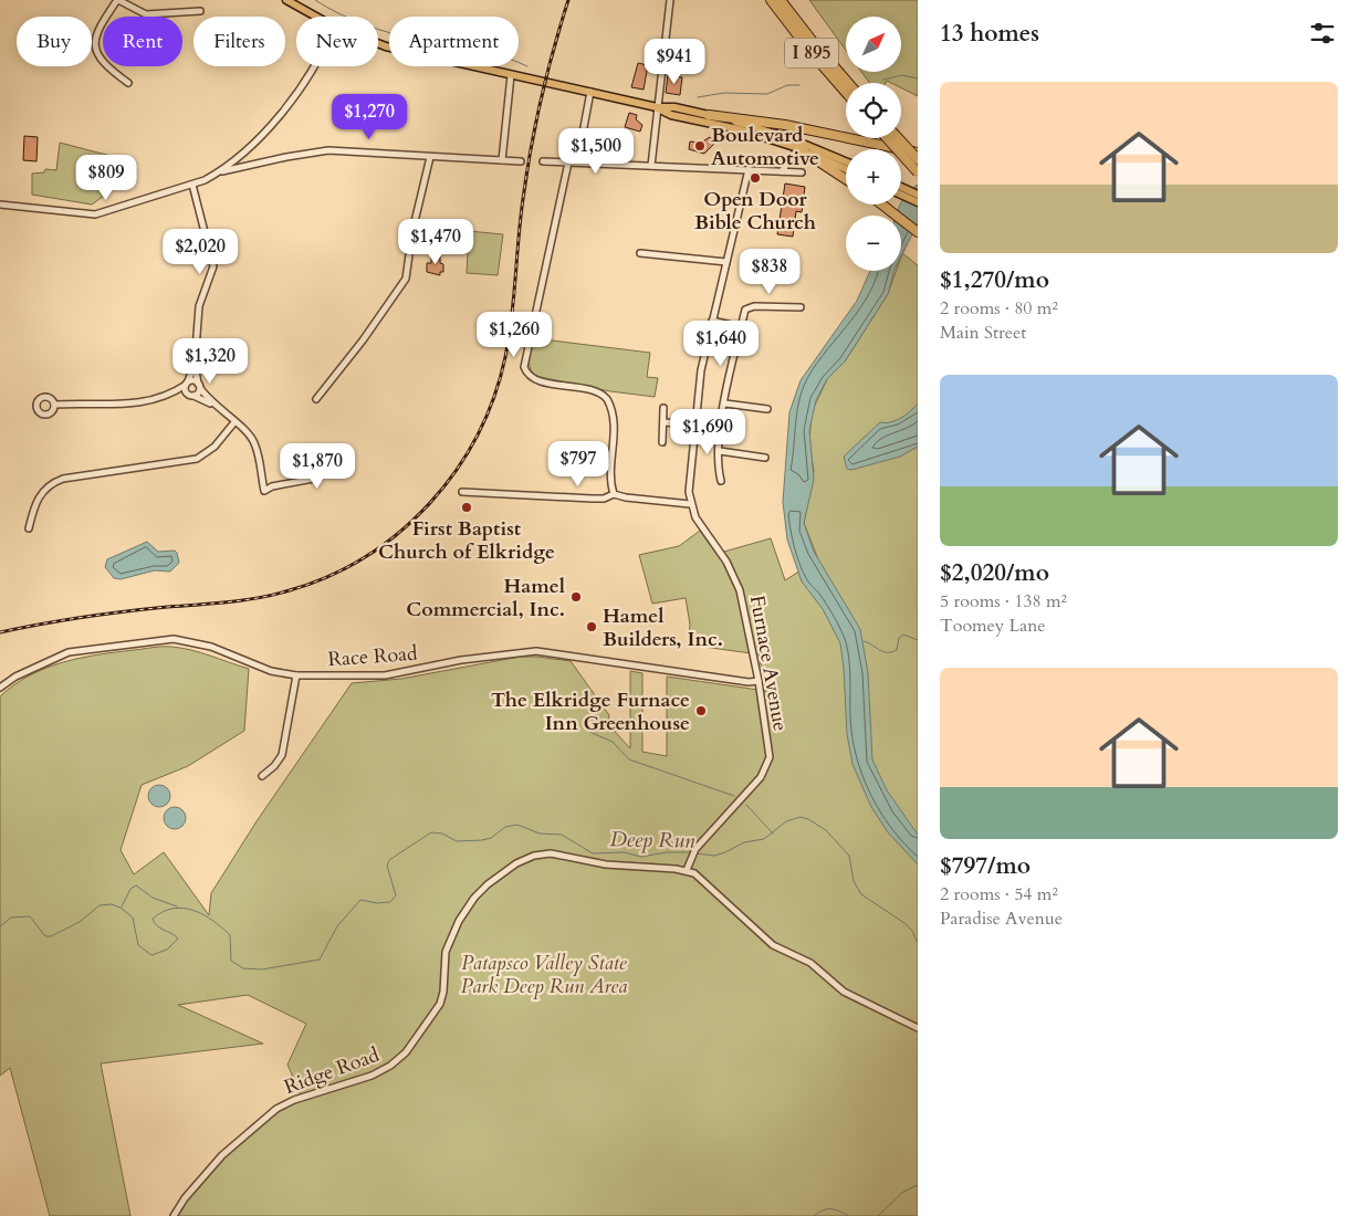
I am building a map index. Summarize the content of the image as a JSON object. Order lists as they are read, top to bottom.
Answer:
{
  "streets": {
    "highway": ["I 895"],
    "street": ["Race Road", "Furnace Avenue", "Ridge Road"]
  },
  "crossings": [
    ["Race Road", "Furnace Avenue"],
    ["Furnace Avenue", "Ridge Road"]
  ],
  "water": ["Deep Run"],
  "parks": ["Patapsco Valley State Park Deep Run Area"],
  "places": [
    "Boulevard Automotive",
    "Open Door Bible Church",
    "First Baptist Church of Elkridge",
    "Hamel Commercial, Inc.",
    "Hamel Builders, Inc.",
    "The Elkridge Furnace Inn Greenhouse"
  ],
  "north": "top right",
  "page": {
    "heading": "13 homes",
    "map_buttons": ["+", "−"],
    "chip": [
      "Buy",
      "Rent",
      "Filters",
      "New",
      "Apartment"
    ],
    "price": [
      "$941",
      "$1,270",
      "$1,500",
      "$809",
      "$1,470",
      "$2,020",
      "$838",
      "$1,260",
      "$1,640",
      "$1,320",
      "$1,690",
      "$797",
      "$1,870"
    ],
    "list": [
      {
        "name": "$1,270/mo",
        "note": "2 rooms · 80 m² · Main Street"
      },
      {
        "name": "$2,020/mo",
        "note": "5 rooms · 138 m² · Toomey Lane"
      },
      {
        "name": "$797/mo",
        "note": "2 rooms · 54 m² · Paradise Avenue"
      }
    ]
  }
}
